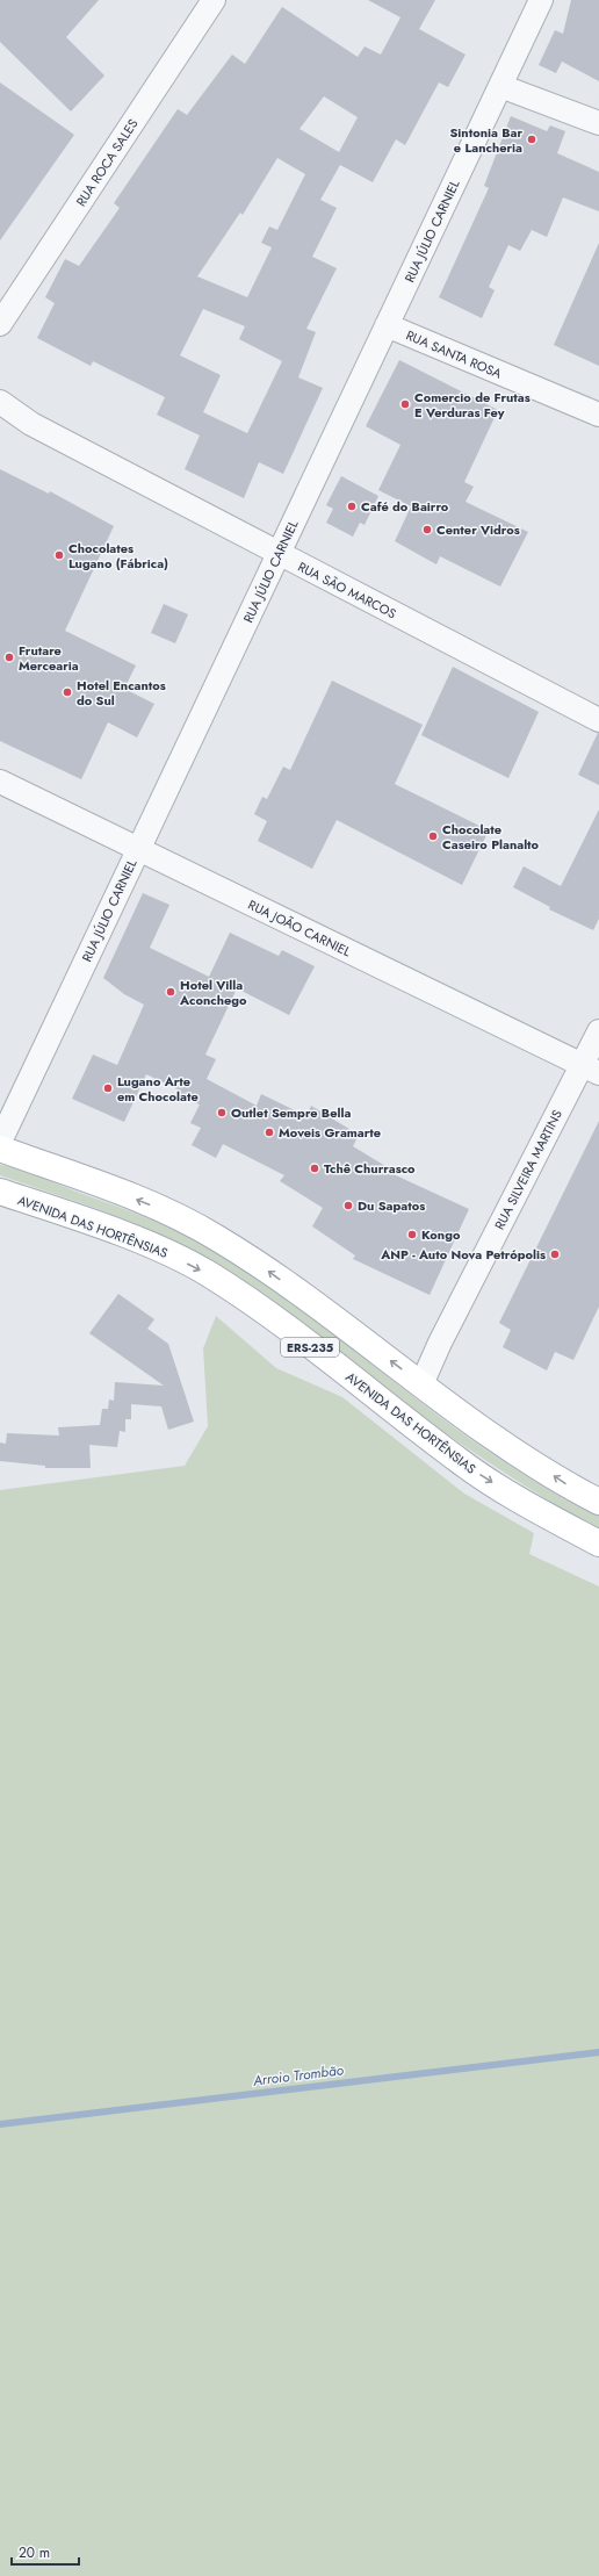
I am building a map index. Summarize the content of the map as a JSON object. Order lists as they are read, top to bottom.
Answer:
{
  "streets": {
    "main road": ["AVENIDA DAS HORTÊNSIAS", "ERS-235"],
    "street": [
      "RUA ROCA SALES",
      "RUA JÚLIO CARNIEL",
      "RUA SANTA ROSA",
      "RUA SÃO MARCOS",
      "RUA JOÃO CARNIEL",
      "RUA SILVEIRA MARTINS"
    ]
  },
  "crossings": [
    ["RUA JÚLIO CARNIEL", "RUA SANTA ROSA"],
    ["RUA JÚLIO CARNIEL", "RUA SÃO MARCOS"],
    ["RUA JÚLIO CARNIEL", "RUA JOÃO CARNIEL"],
    ["RUA JOÃO CARNIEL", "RUA SILVEIRA MARTINS"],
    ["RUA SILVEIRA MARTINS", "ERS-235"]
  ],
  "water": ["Arroio Trombão"],
  "places": [
    "Sintonia Bar e Lancheria",
    "Comercio de Frutas E Verduras Fey",
    "Café do Bairro",
    "Center Vidros",
    "Chocolates Lugano (Fábrica)",
    "Frutare Mercearia",
    "Hotel Encantos do Sul",
    "Chocolate Caseiro Planalto",
    "Hotel Villa Aconchego",
    "Lugano Arte em Chocolate",
    "Outlet Sempre Bella",
    "Moveis Gramarte",
    "Tchê Churrasco",
    "Du Sapatos",
    "Kongo",
    "ANP - Auto Nova Petrópolis"
  ],
  "scale_bar": "20 m"
}
